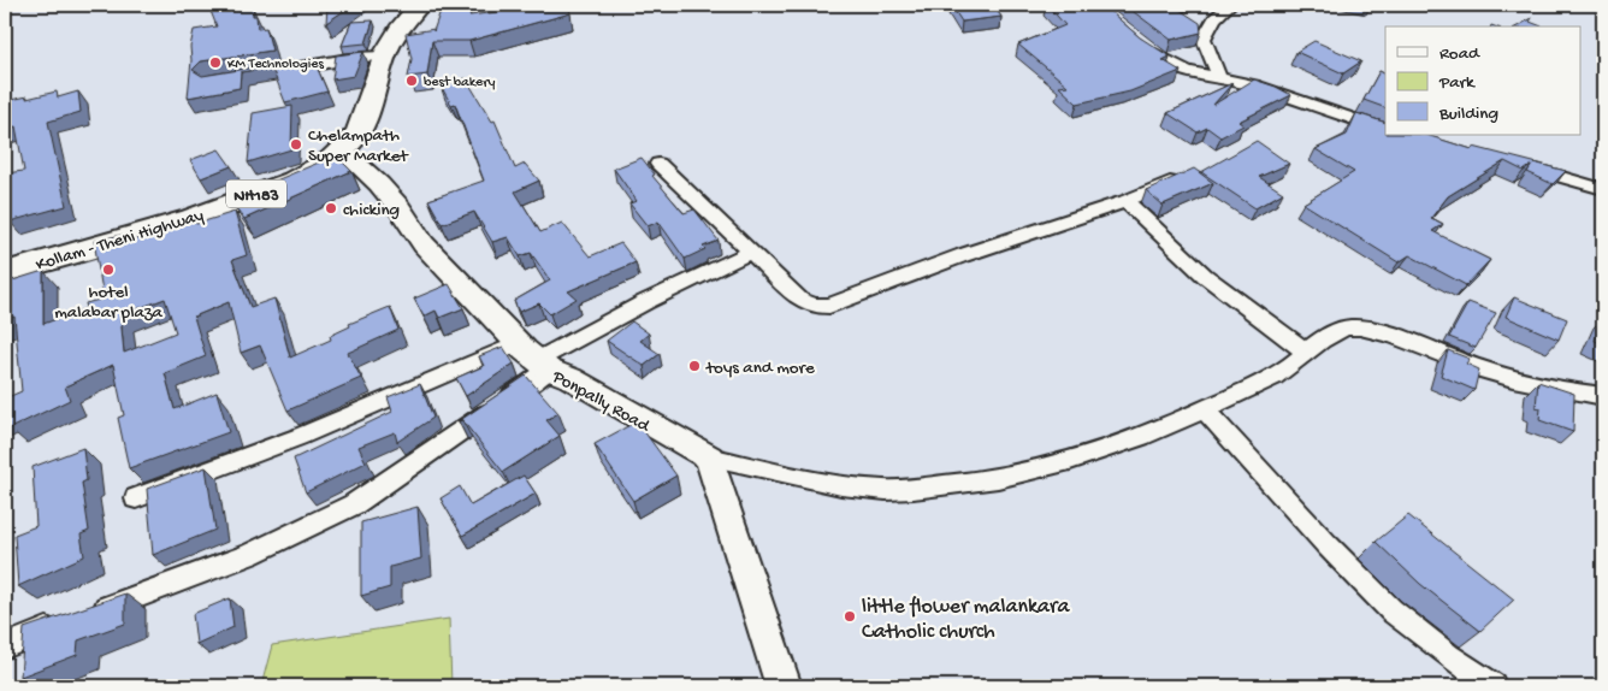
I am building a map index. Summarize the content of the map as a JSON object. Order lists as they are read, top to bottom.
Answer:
{
  "streets": {
    "highway": ["NH183", "Kollam - Theni Highway"],
    "main road": ["Ponpally Road"]
  },
  "crossings": [
    ["Kollam - Theni Highway", "Ponpally Road"]
  ],
  "places": [
    "KM Technologies",
    "best bakery",
    "Chelampath Super Market",
    "chicking",
    "hotel malabar plaza",
    "toys and more",
    "little flower malankara Catholic church"
  ],
  "legend": ["Road", "Park", "Building"]
}
